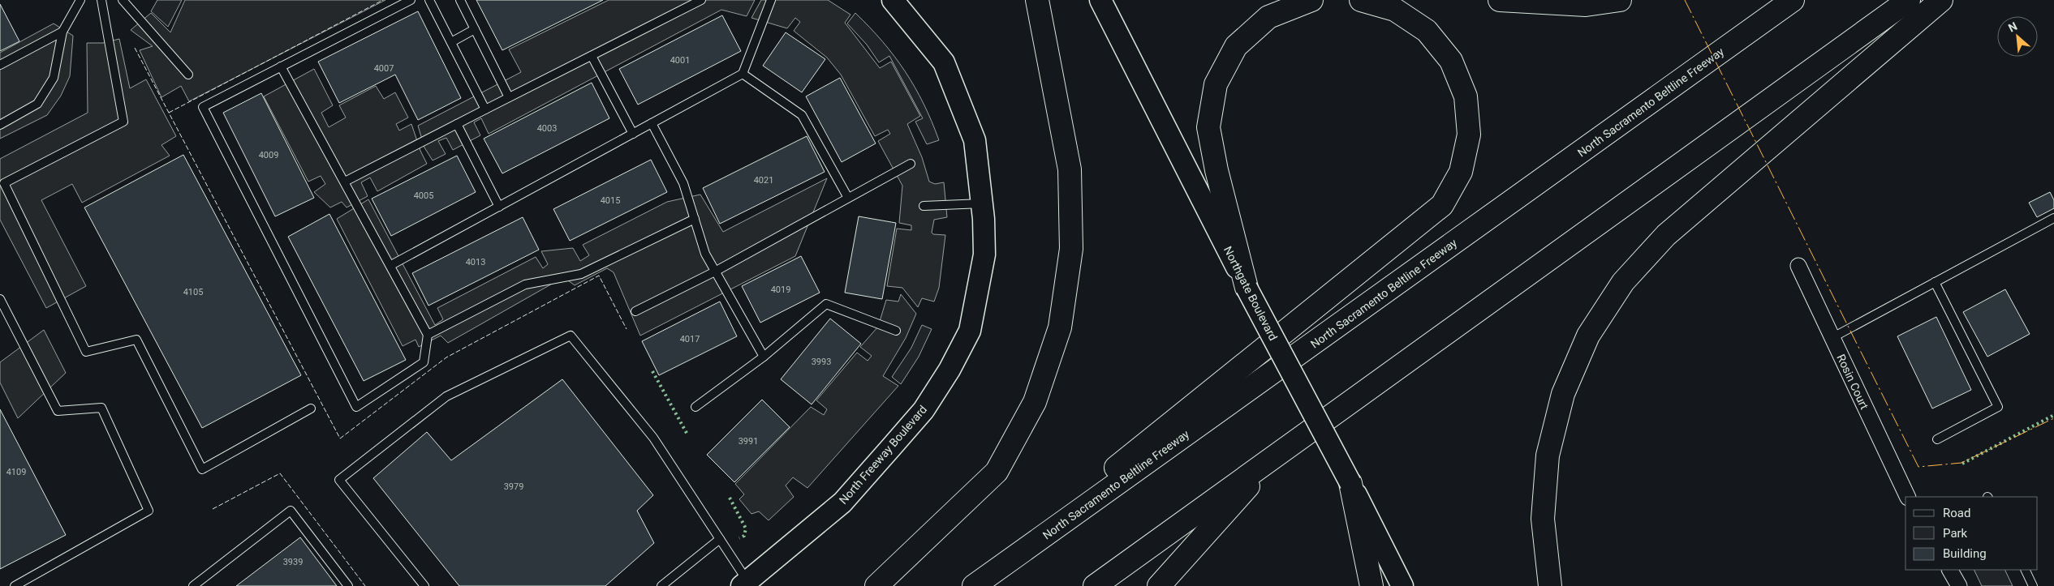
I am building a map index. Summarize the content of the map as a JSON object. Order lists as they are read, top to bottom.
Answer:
{
  "streets": {
    "highway": ["North Sacramento Beltline Freeway"],
    "street": ["Northgate Boulevard", "Rosin Court", "North Freeway Boulevard"]
  },
  "house_numbers": [
    "4001",
    "4007",
    "4003",
    "4009",
    "4021",
    "4005",
    "4015",
    "4013",
    "4019",
    "4105",
    "4017",
    "3993",
    "3991",
    "4109",
    "3979",
    "3939"
  ],
  "legend": ["Road", "Park", "Building"],
  "north": "top left"
}
